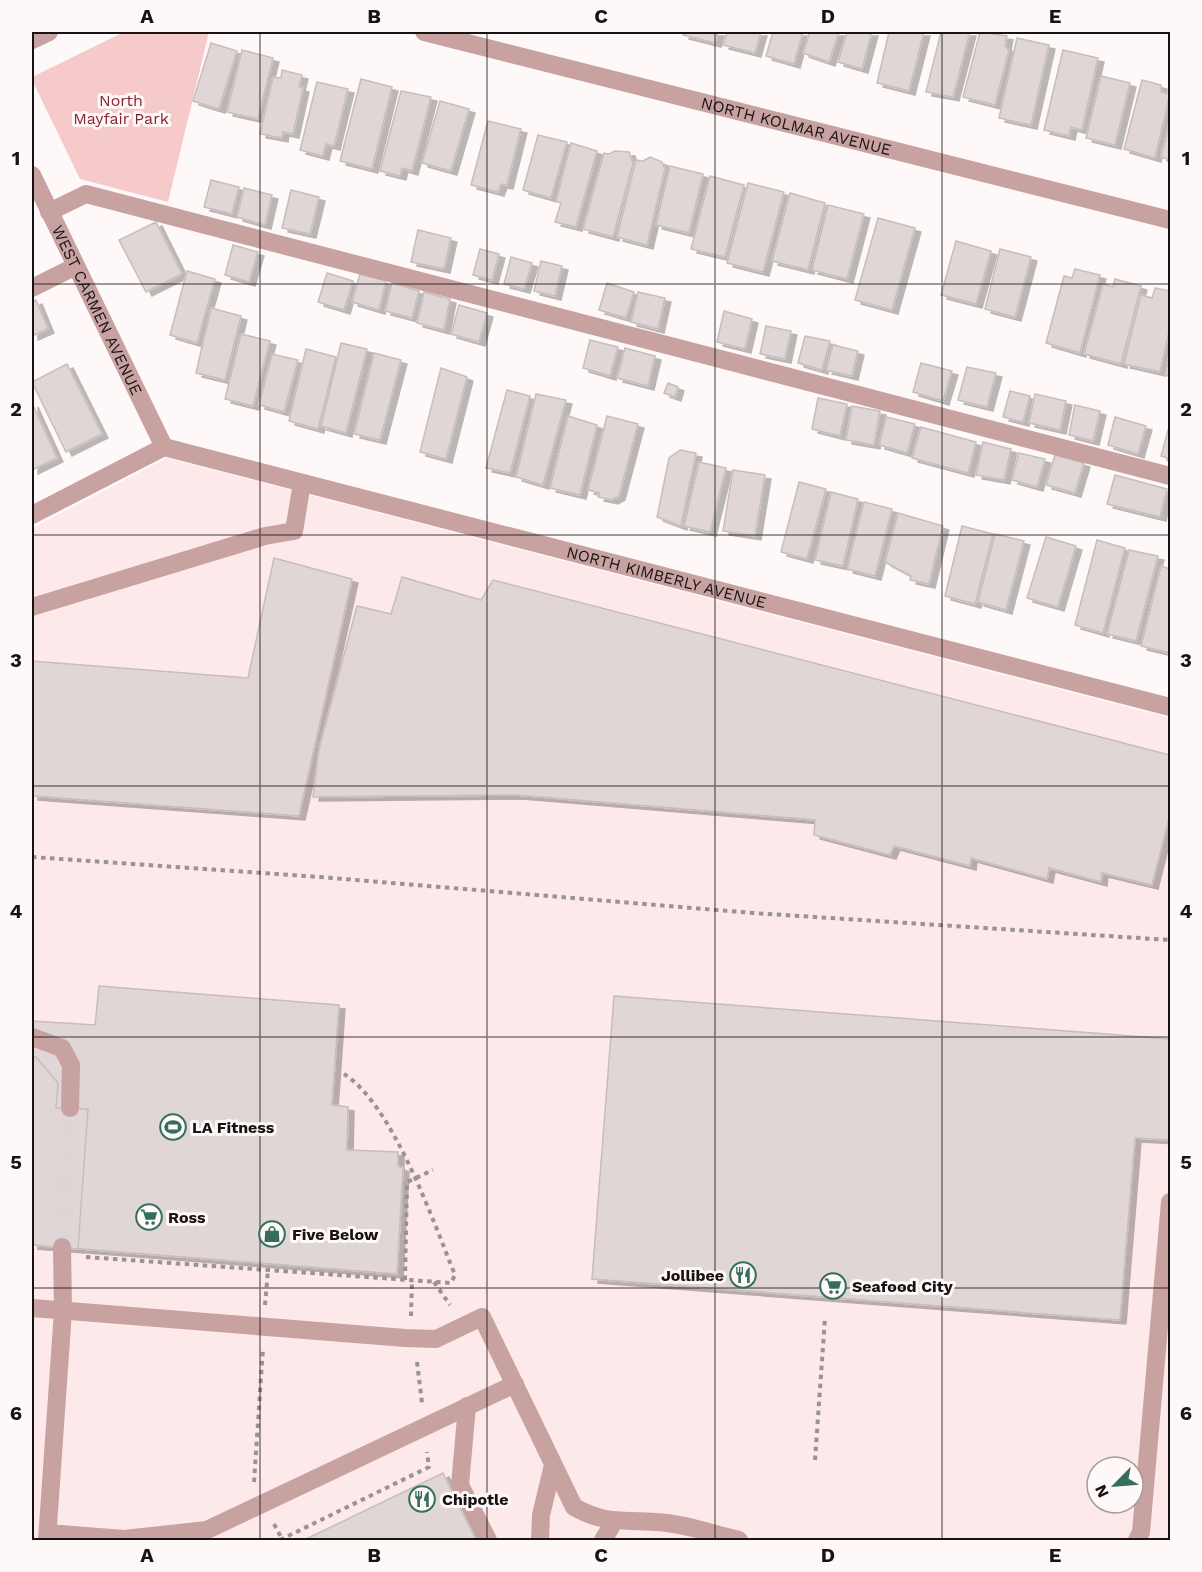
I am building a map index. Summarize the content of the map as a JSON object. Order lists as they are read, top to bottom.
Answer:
{
  "streets": {
    "street": ["NORTH KOLMAR AVENUE", "WEST CARMEN AVENUE", "NORTH KIMBERLY AVENUE"]
  },
  "crossings": [
    ["WEST CARMEN AVENUE", "NORTH KIMBERLY AVENUE"]
  ],
  "parks": ["North Mayfair Park"],
  "places": {
    "sports": ["LA Fitness"],
    "supermarket": ["Ross", "Seafood City"],
    "shop": ["Five Below"],
    "restaurant": ["Jollibee", "Chipotle"]
  },
  "north": "bottom left",
  "grid": {
    "columns": [
      "A",
      "B",
      "C",
      "D",
      "E"
    ],
    "rows": [
      "1",
      "2",
      "3",
      "4",
      "5",
      "6"
    ]
  }
}
